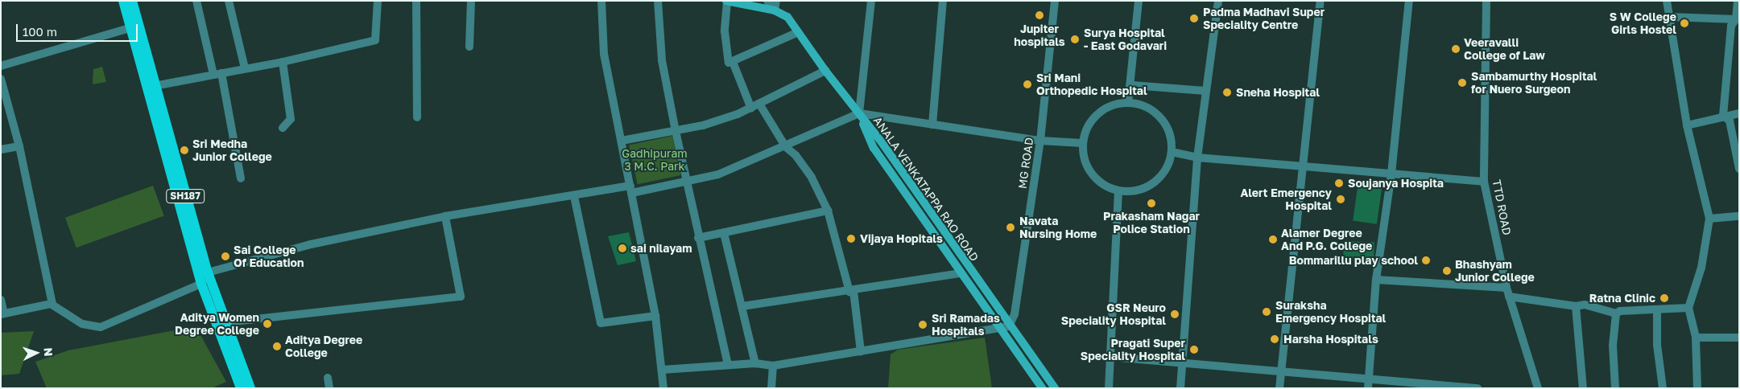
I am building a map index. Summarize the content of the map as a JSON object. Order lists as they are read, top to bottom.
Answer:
{
  "streets": {
    "main road": ["ANALA VENKATAPPA RAO ROAD", "SH187"],
    "street": ["MG ROAD", "TTD ROAD"]
  },
  "crossings": [
    ["MG ROAD", "ANALA VENKATAPPA RAO ROAD"]
  ],
  "parks": ["Gadhipuram 3 M.C. Park"],
  "places": [
    "Jupiter hospitals",
    "Padma Madhavi Super Speciality Centre",
    "S W College Girls Hostel",
    "Surya Hospital - East Godavari",
    "Veeravalli College of Law",
    "Sambamurthy Hospital for Nuero Surgeon",
    "Sri Mani Orthopedic Hospital",
    "Sneha Hospital",
    "Sri Medha Junior College",
    "Soujanya Hospita",
    "Alert Emergency Hospital",
    "Prakasham Nagar Police Station",
    "Navata Nursing Home",
    "Vijaya Hopitals",
    "Alamer Degree And P.G. College",
    "sai nilayam",
    "Sai College Of Education",
    "Bommarillu play school",
    "Bhashyam Junior College",
    "Ratna Clinic",
    "Suraksha Emergency Hospital",
    "GSR Neuro Speciality Hospital",
    "Aditya Women Degree College",
    "Sri Ramadas Hospitals",
    "Harsha Hospitals",
    "Aditya Degree College",
    "Pragati Super Speciality Hospital"
  ],
  "scale_bar": "100 m",
  "north": "right"
}
